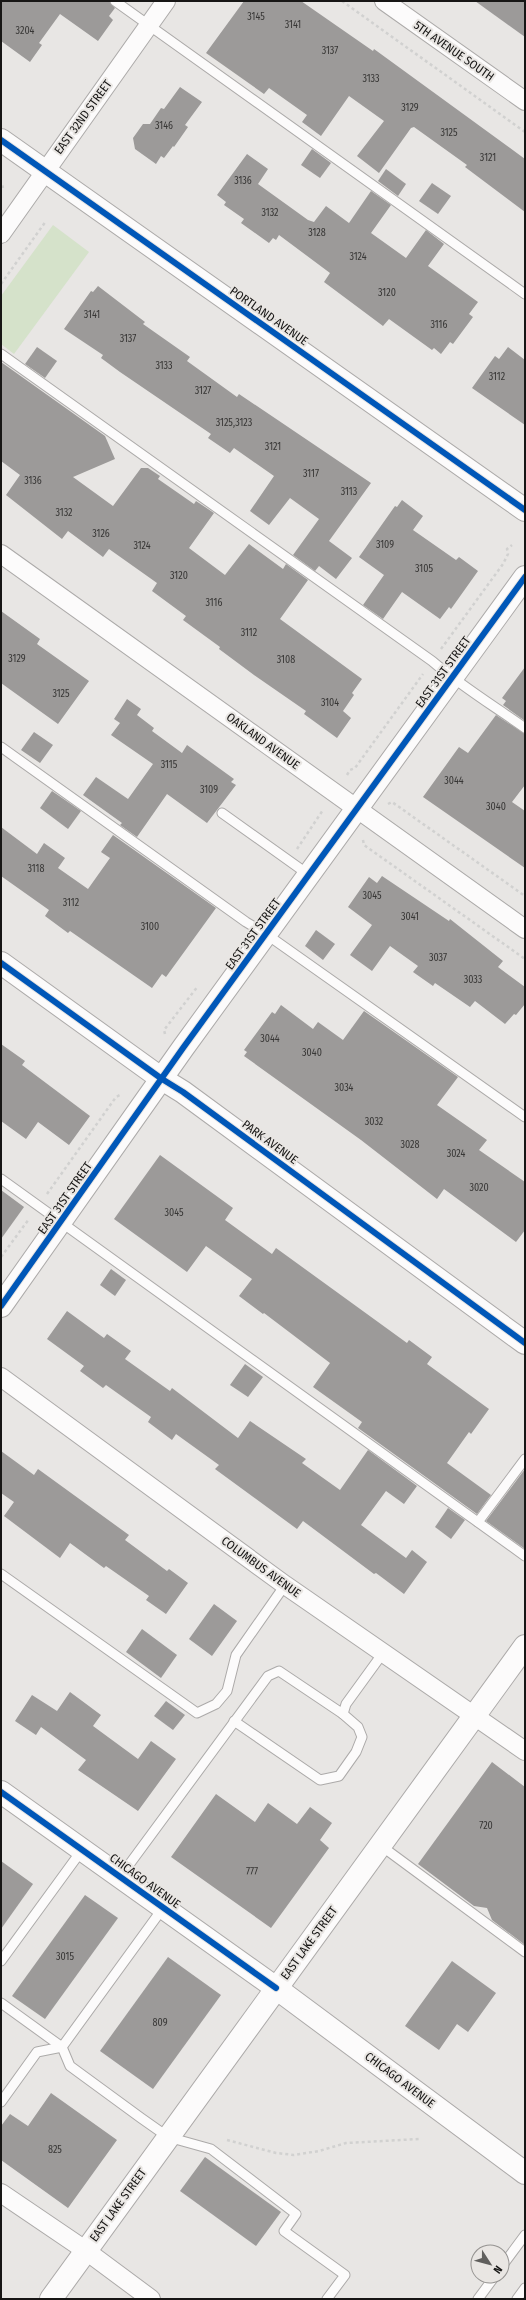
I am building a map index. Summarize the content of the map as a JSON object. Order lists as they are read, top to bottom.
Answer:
{
  "streets": {
    "street": [
      "5TH AVENUE SOUTH",
      "EAST 32ND STREET",
      "PORTLAND AVENUE",
      "EAST 31ST STREET",
      "OAKLAND AVENUE",
      "PARK AVENUE",
      "COLUMBUS AVENUE",
      "CHICAGO AVENUE",
      "EAST LAKE STREET"
    ]
  },
  "crossings": [
    ["EAST 32ND STREET", "PORTLAND AVENUE"],
    ["EAST 31ST STREET", "OAKLAND AVENUE"],
    ["EAST 31ST STREET", "PARK AVENUE"],
    ["COLUMBUS AVENUE", "EAST LAKE STREET"],
    ["CHICAGO AVENUE", "EAST LAKE STREET"]
  ],
  "house_numbers": [
    "3145",
    "3141",
    "3204",
    "3137",
    "3133",
    "3129",
    "3146",
    "3125",
    "3121",
    "3136",
    "3132",
    "3128",
    "3124",
    "3120",
    "3141",
    "3116",
    "3137",
    "3133",
    "3112",
    "3127",
    "3125,3123",
    "3121",
    "3117",
    "3136",
    "3113",
    "3132",
    "3126",
    "3109",
    "3124",
    "3105",
    "3120",
    "3116",
    "3112",
    "3129",
    "3108",
    "3125",
    "3104",
    "3115",
    "3044",
    "3109",
    "3040",
    "3118",
    "3045",
    "3112",
    "3041",
    "3100",
    "3037",
    "3033",
    "3044",
    "3040",
    "3034",
    "3032",
    "3028",
    "3024",
    "3020",
    "3045",
    "720",
    "777",
    "3015",
    "809",
    "825"
  ],
  "north": "bottom right"
}
